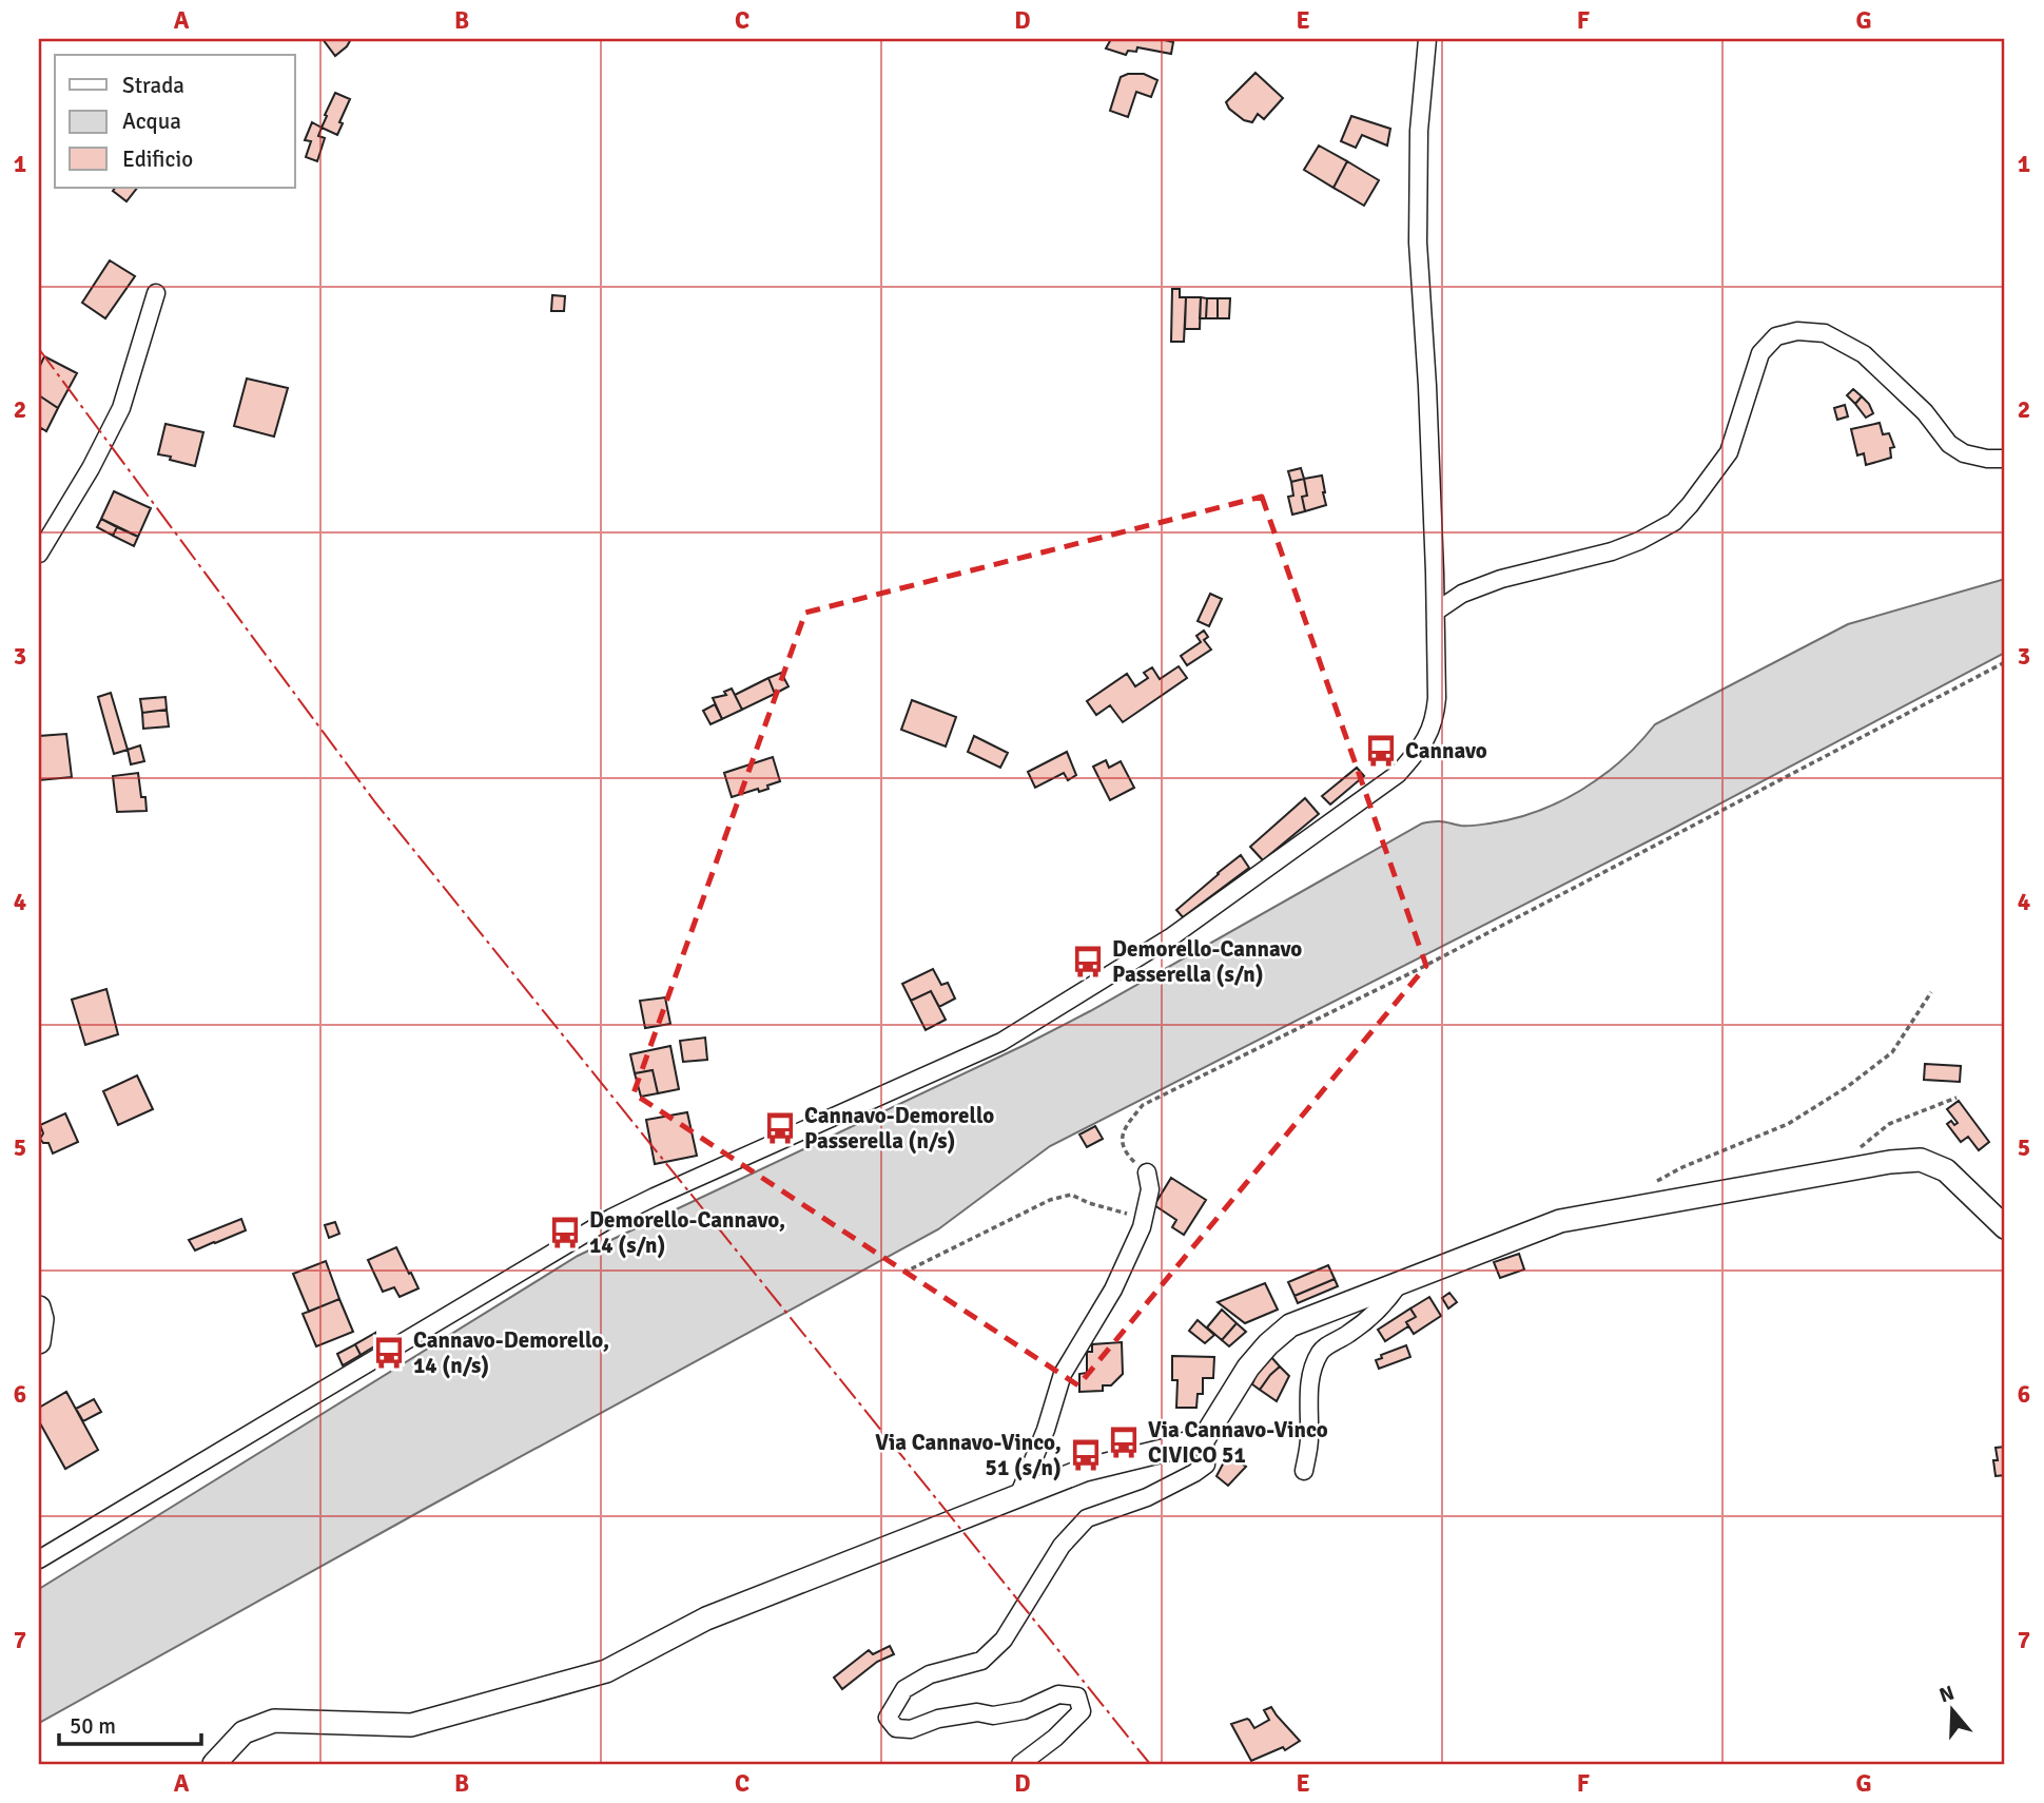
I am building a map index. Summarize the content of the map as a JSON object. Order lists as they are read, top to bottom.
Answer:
{
  "places": {
    "bus stop": [
      "Cannavo",
      "Demorello-Cannavo Passerella (s/n)",
      "Cannavo-Demorello Passerella (n/s)",
      "Demorello-Cannavo, 14 (s/n)",
      "Cannavo-Demorello, 14 (n/s)",
      "Via Cannavo-Vinco CIVICO 51",
      "Via Cannavo-Vinco, 51 (s/n)"
    ]
  },
  "legend": ["Strada", "Acqua", "Edificio"],
  "scale_bar": "50 m",
  "north": "top",
  "grid": {
    "columns": [
      "A",
      "B",
      "C",
      "D",
      "E",
      "F",
      "G"
    ],
    "rows": [
      "1",
      "2",
      "3",
      "4",
      "5",
      "6",
      "7"
    ]
  }
}
